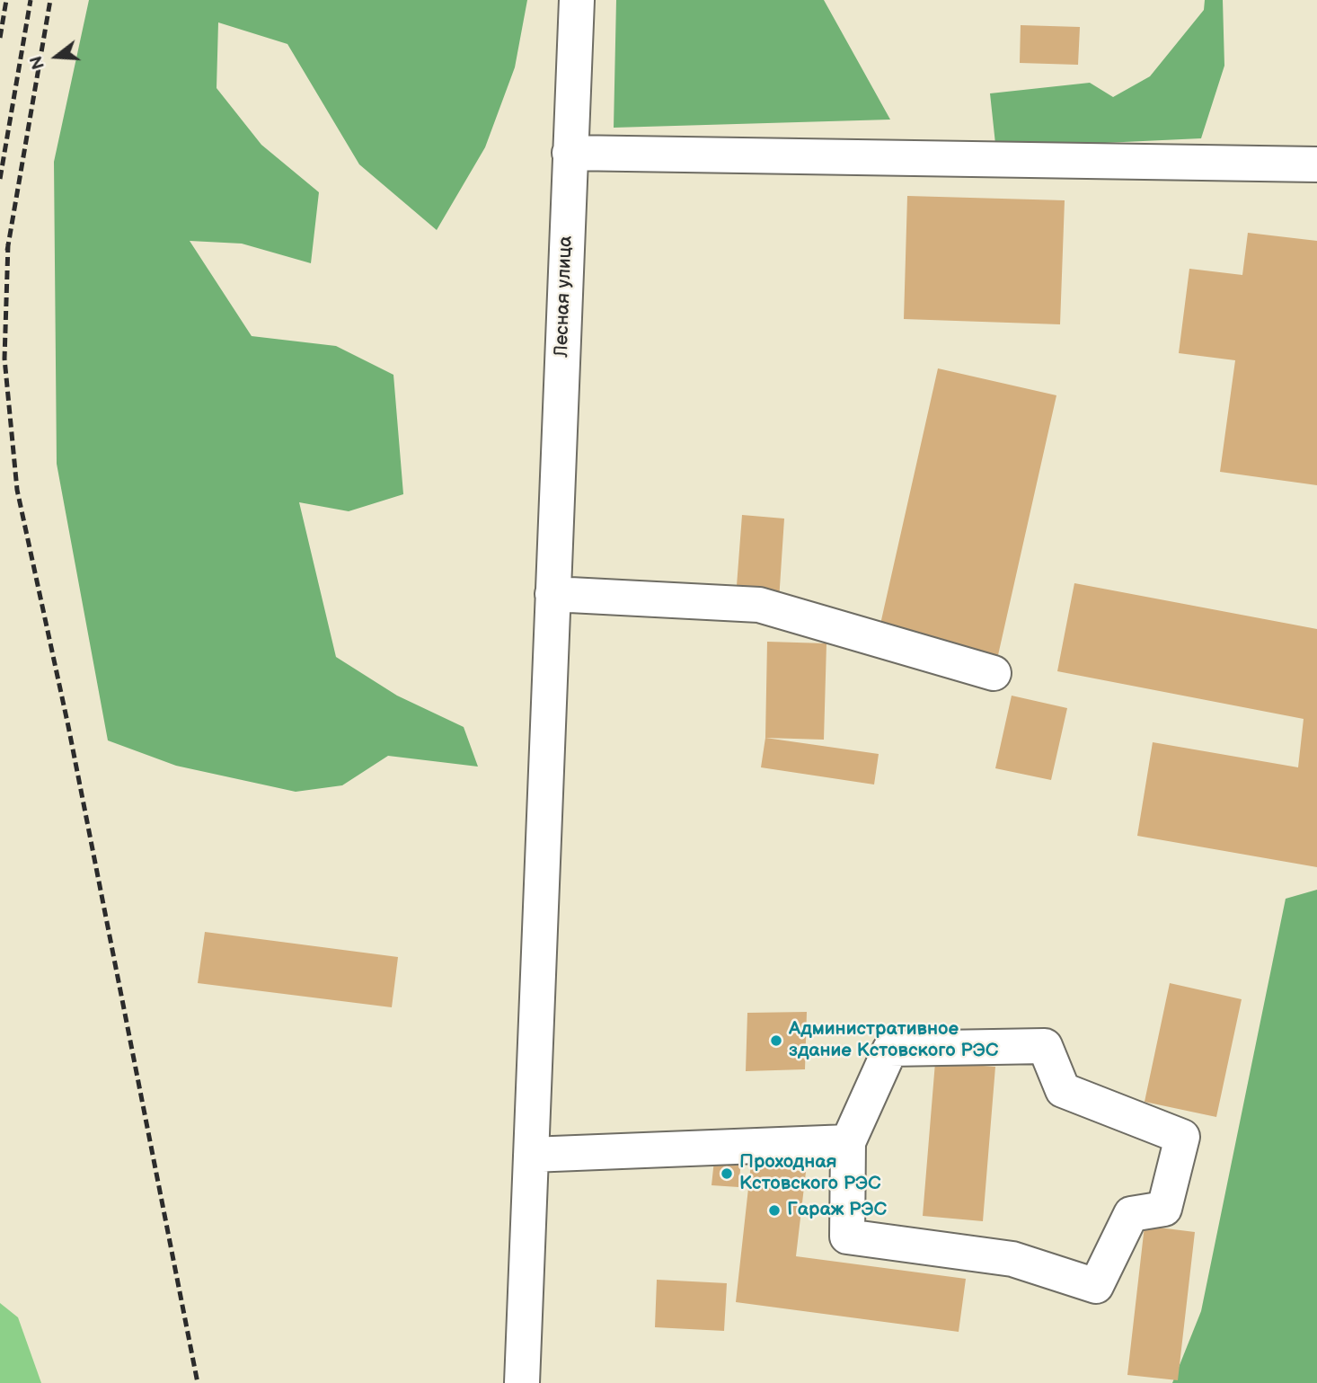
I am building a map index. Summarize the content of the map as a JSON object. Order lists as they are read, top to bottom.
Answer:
{
  "streets": {
    "street": ["Лесная улица"]
  },
  "places": ["Административное здание Кстовского РЭС", "Проходная Кстовского РЭС", "Гараж РЭС"],
  "north": "left"
}
